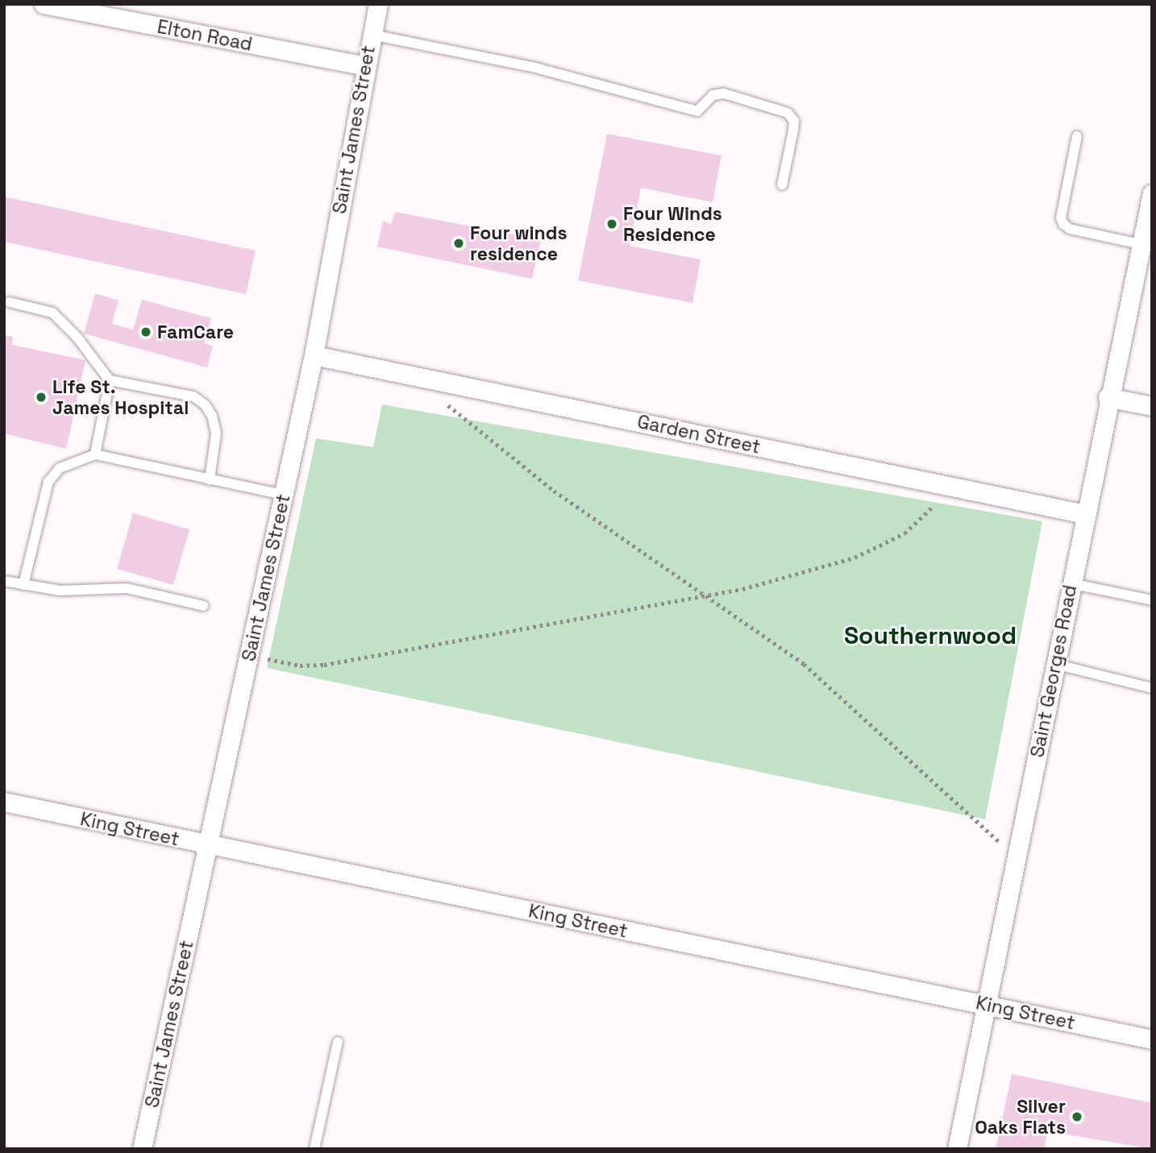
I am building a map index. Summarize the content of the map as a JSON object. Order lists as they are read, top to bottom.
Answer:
{
  "streets": {
    "street": [
      "Elton Road",
      "Saint James Street",
      "Garden Street",
      "Saint Georges Road",
      "King Street"
    ]
  },
  "crossings": [
    ["Elton Road", "Saint James Street"],
    ["Saint James Street", "Garden Street"],
    ["Saint James Street", "King Street"],
    ["Garden Street", "Saint Georges Road"],
    ["Saint Georges Road", "King Street"]
  ],
  "districts": ["Southernwood"],
  "places": [
    "Four Winds Residence",
    "Four winds residence",
    "FamCare",
    "Life St. James Hospital",
    "Silver Oaks Flats"
  ]
}
